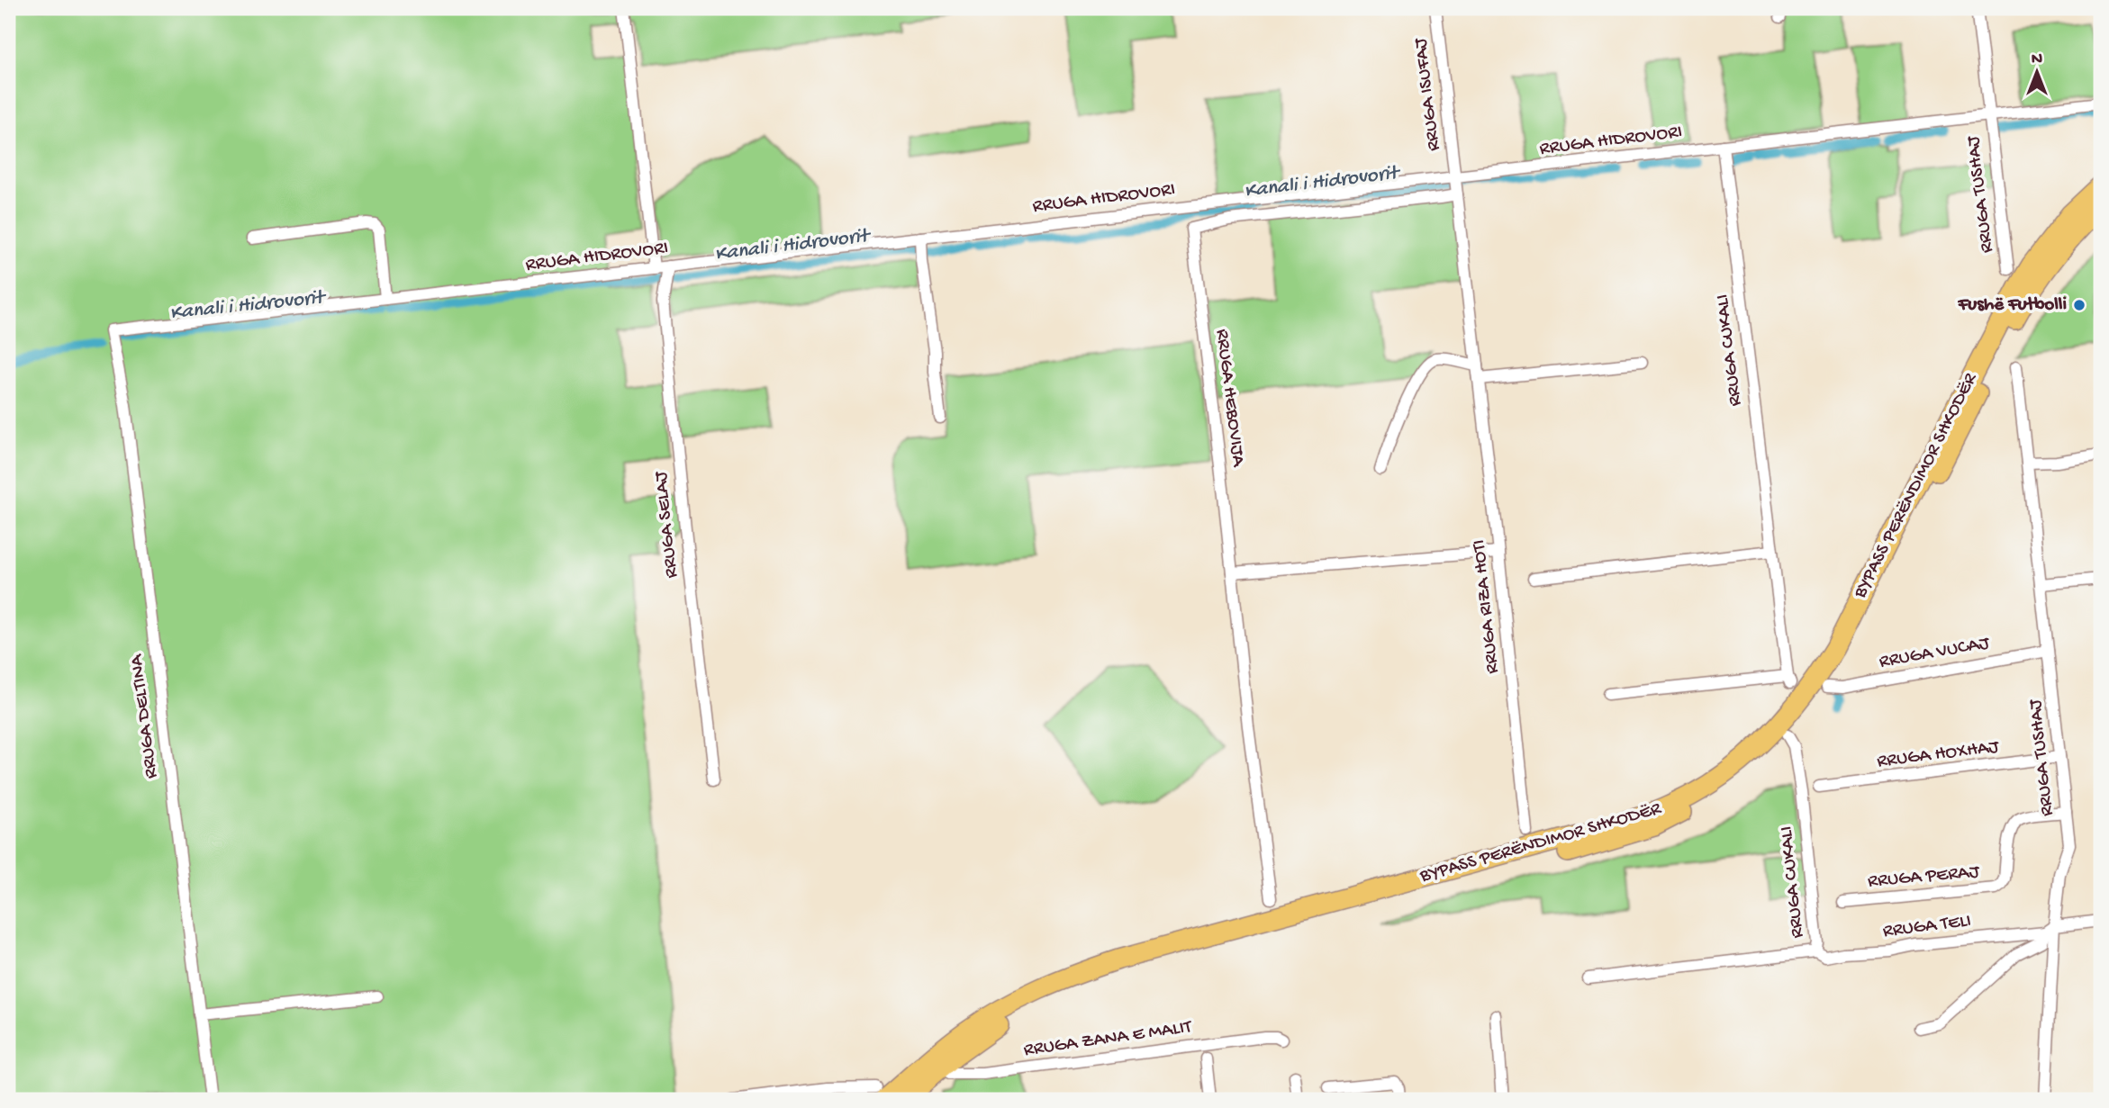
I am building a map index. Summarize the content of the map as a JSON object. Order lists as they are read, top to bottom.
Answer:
{
  "streets": {
    "highway": ["BYPASS PERËNDIMOR SHKODËR"],
    "street": [
      "RRUGA ISUFAJ",
      "RRUGA HIDROVORI",
      "RRUGA TUSHAJ",
      "RRUGA CUKALI",
      "RRUGA HEBOVIJA",
      "RRUGA SELAJ",
      "RRUGA RIZA HOTI",
      "RRUGA VUCAJ",
      "RRUGA DELTINA",
      "RRUGA HOXHAJ",
      "RRUGA PERAJ",
      "RRUGA TELI",
      "RRUGA ZANA E MALIT"
    ]
  },
  "crossings": [
    ["RRUGA ISUFAJ", "RRUGA HIDROVORI"],
    ["RRUGA ISUFAJ", "RRUGA RIZA HOTI"],
    ["RRUGA HIDROVORI", "RRUGA TUSHAJ"],
    ["RRUGA HIDROVORI", "RRUGA CUKALI"],
    ["RRUGA HIDROVORI", "RRUGA SELAJ"],
    ["RRUGA HIDROVORI", "RRUGA RIZA HOTI"],
    ["RRUGA HIDROVORI", "RRUGA DELTINA"],
    ["RRUGA TUSHAJ", "RRUGA VUCAJ"],
    ["RRUGA TUSHAJ", "RRUGA HOXHAJ"],
    ["RRUGA TUSHAJ", "RRUGA PERAJ"],
    ["RRUGA TUSHAJ", "RRUGA TELI"],
    ["RRUGA CUKALI", "BYPASS PERËNDIMOR SHKODËR"],
    ["RRUGA CUKALI", "RRUGA TELI"],
    ["RRUGA HEBOVIJA", "RRUGA RIZA HOTI"],
    ["BYPASS PERËNDIMOR SHKODËR", "RRUGA VUCAJ"],
    ["BYPASS PERËNDIMOR SHKODËR", "RRUGA ZANA E MALIT"]
  ],
  "water": ["Kanali i Hidrovorit"],
  "places": ["Fushë Futbolli"],
  "north": "top"
}
